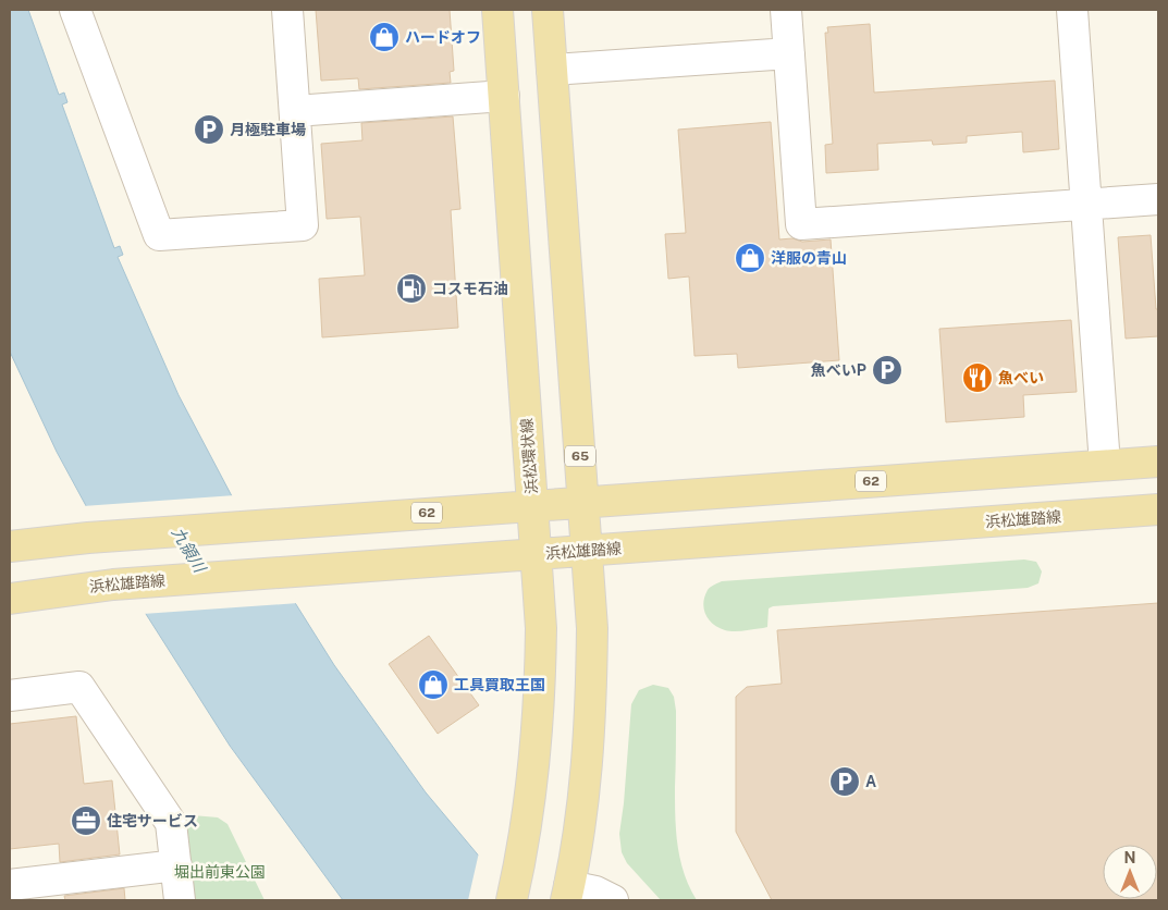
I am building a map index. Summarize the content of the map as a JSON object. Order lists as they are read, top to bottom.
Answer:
{
  "streets": {
    "main road": [
      "浜松環状線",
      "65",
      "62",
      "浜松雄踏線"
    ]
  },
  "crossings": [
    ["浜松環状線", "62"],
    ["浜松環状線", "浜松雄踏線"],
    ["65", "62"],
    ["65", "浜松雄踏線"]
  ],
  "water": ["九領川"],
  "parks": ["堀出前東公園"],
  "places": {
    "shop": ["ハードオフ", "洋服の青山", "工具買取王国"],
    "parking": ["月極駐車場", "魚べいP", "A"],
    "fuel station": ["コスモ石油"],
    "restaurant": ["魚べい"],
    "office": ["住宅サービス"]
  },
  "north": "top"
}
